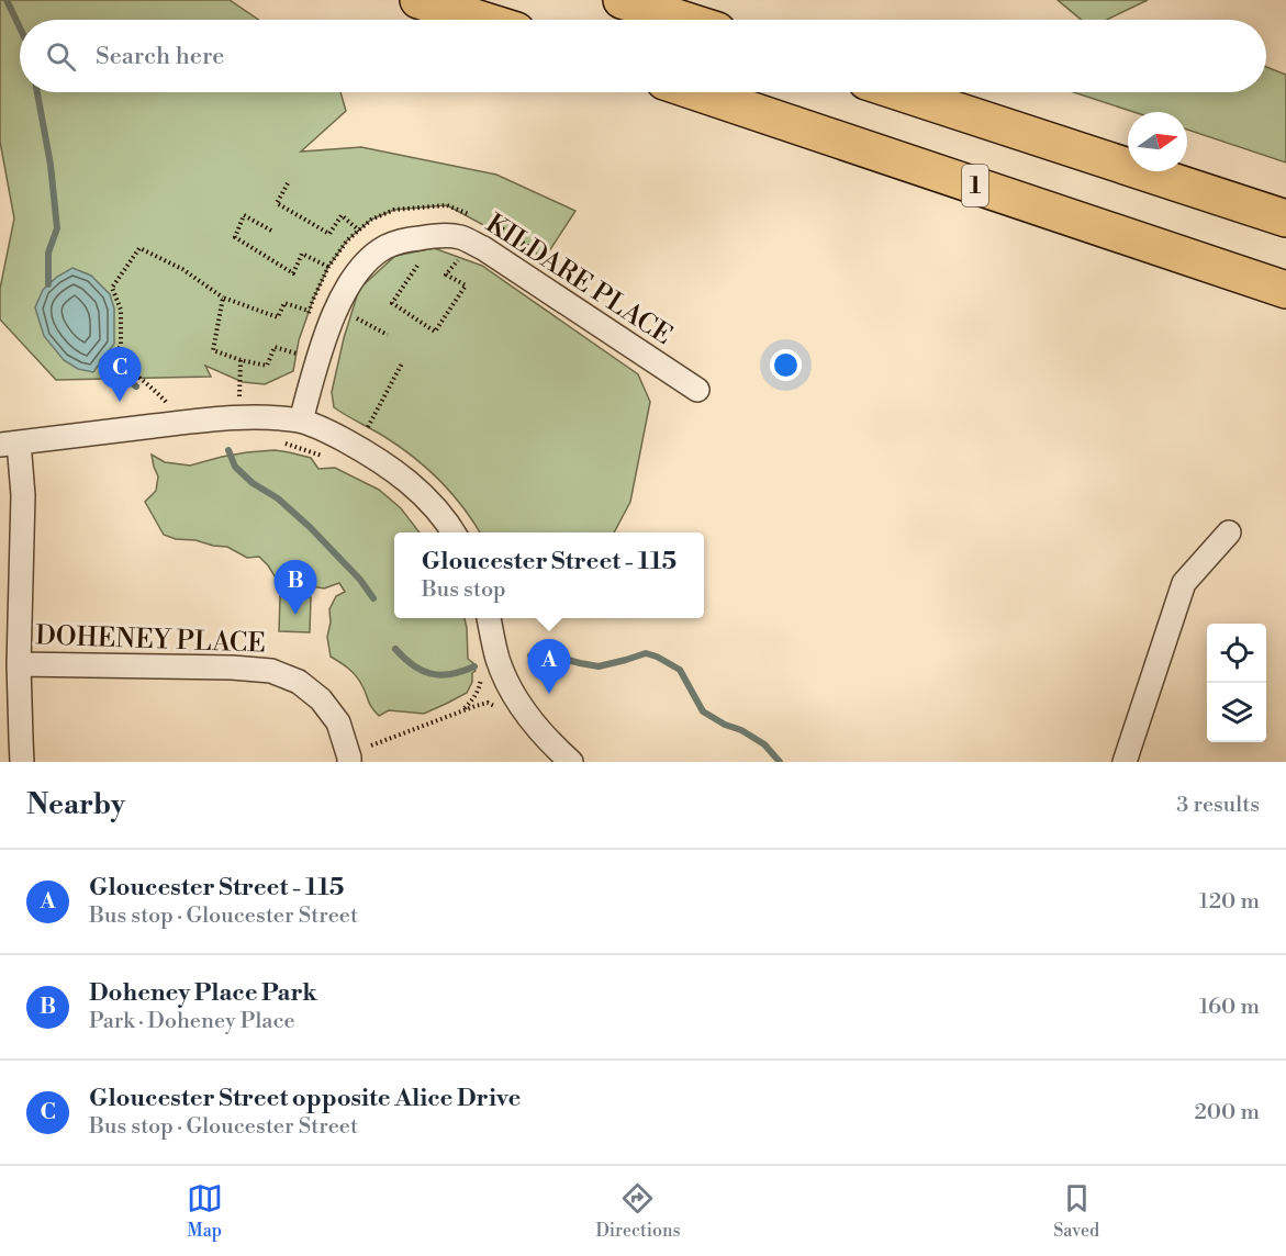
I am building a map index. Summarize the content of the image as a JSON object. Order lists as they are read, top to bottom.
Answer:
{
  "streets": {
    "highway": ["1"],
    "street": ["KILDARE PLACE", "DOHENEY PLACE"]
  },
  "north": "right",
  "page": {
    "search": "Search here",
    "pins": ["C", "B", "A"],
    "popup": ["Gloucester Street - 115", "Bus stop"],
    "heading": ["Nearby", "3 results"],
    "list": [
      {
        "mark": "A",
        "name": "Gloucester Street - 115",
        "note": "Bus stop · Gloucester Street",
        "value": "120 m"
      },
      {
        "mark": "B",
        "name": "Doheney Place Park",
        "note": "Park · Doheney Place",
        "value": "160 m"
      },
      {
        "mark": "C",
        "name": "Gloucester Street opposite Alice Drive",
        "note": "Bus stop · Gloucester Street",
        "value": "200 m"
      }
    ],
    "nav": ["Map", "Directions", "Saved"]
  }
}
